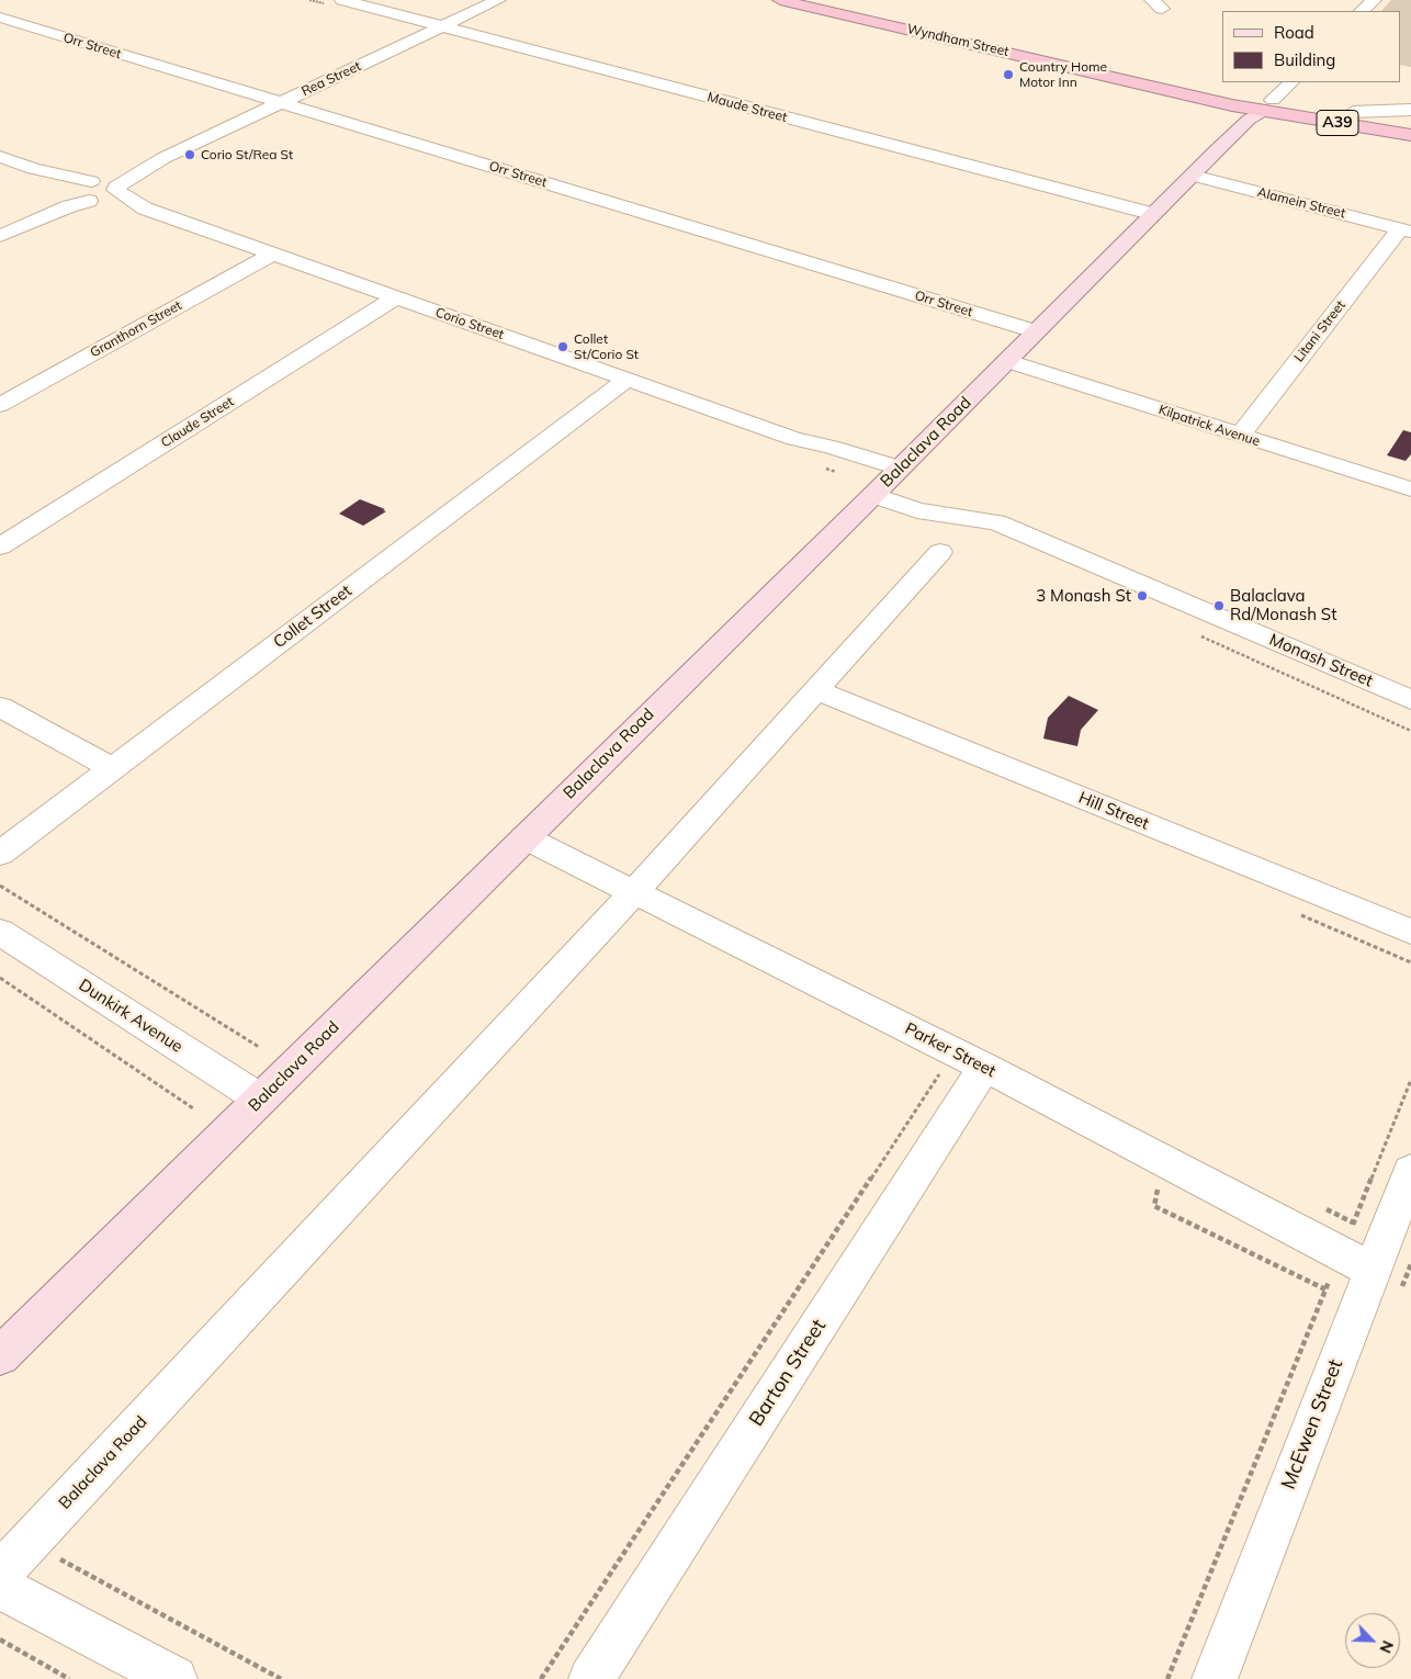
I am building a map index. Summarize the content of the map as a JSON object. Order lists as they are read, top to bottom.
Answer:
{
  "streets": {
    "highway": ["Wyndham Street", "A39"],
    "main road": ["Balaclava Road"],
    "street": [
      "Orr Street",
      "Rea Street",
      "Maude Street",
      "Alamein Street",
      "Corio Street",
      "Granthorn Street",
      "Litani Street",
      "Claude Street",
      "Kilpatrick Avenue",
      "Collet Street",
      "Monash Street",
      "Hill Street",
      "Dunkirk Avenue",
      "Parker Street",
      "Barton Street",
      "McEwen Street"
    ]
  },
  "crossings": [
    ["Wyndham Street", "A39"],
    ["Wyndham Street", "Balaclava Road"],
    ["Orr Street", "Rea Street"],
    ["Orr Street", "Balaclava Road"],
    ["Rea Street", "Maude Street"],
    ["Rea Street", "Corio Street"],
    ["Maude Street", "Balaclava Road"],
    ["A39", "Balaclava Road"],
    ["Alamein Street", "Litani Street"],
    ["Alamein Street", "Balaclava Road"],
    ["Corio Street", "Granthorn Street"],
    ["Corio Street", "Claude Street"],
    ["Corio Street", "Balaclava Road"],
    ["Corio Street", "Collet Street"],
    ["Corio Street", "Monash Street"],
    ["Litani Street", "Kilpatrick Avenue"],
    ["Kilpatrick Avenue", "Balaclava Road"],
    ["Balaclava Road", "Monash Street"],
    ["Balaclava Road", "Hill Street"],
    ["Balaclava Road", "Dunkirk Avenue"],
    ["Balaclava Road", "Parker Street"],
    ["Parker Street", "Barton Street"],
    ["Parker Street", "McEwen Street"]
  ],
  "places": [
    "Country Home Motor Inn",
    "Corio St/Rea St",
    "Collet St/Corio St",
    "3 Monash St",
    "Balaclava Rd/Monash St"
  ],
  "legend": ["Road", "Building"],
  "north": "bottom right"
}
